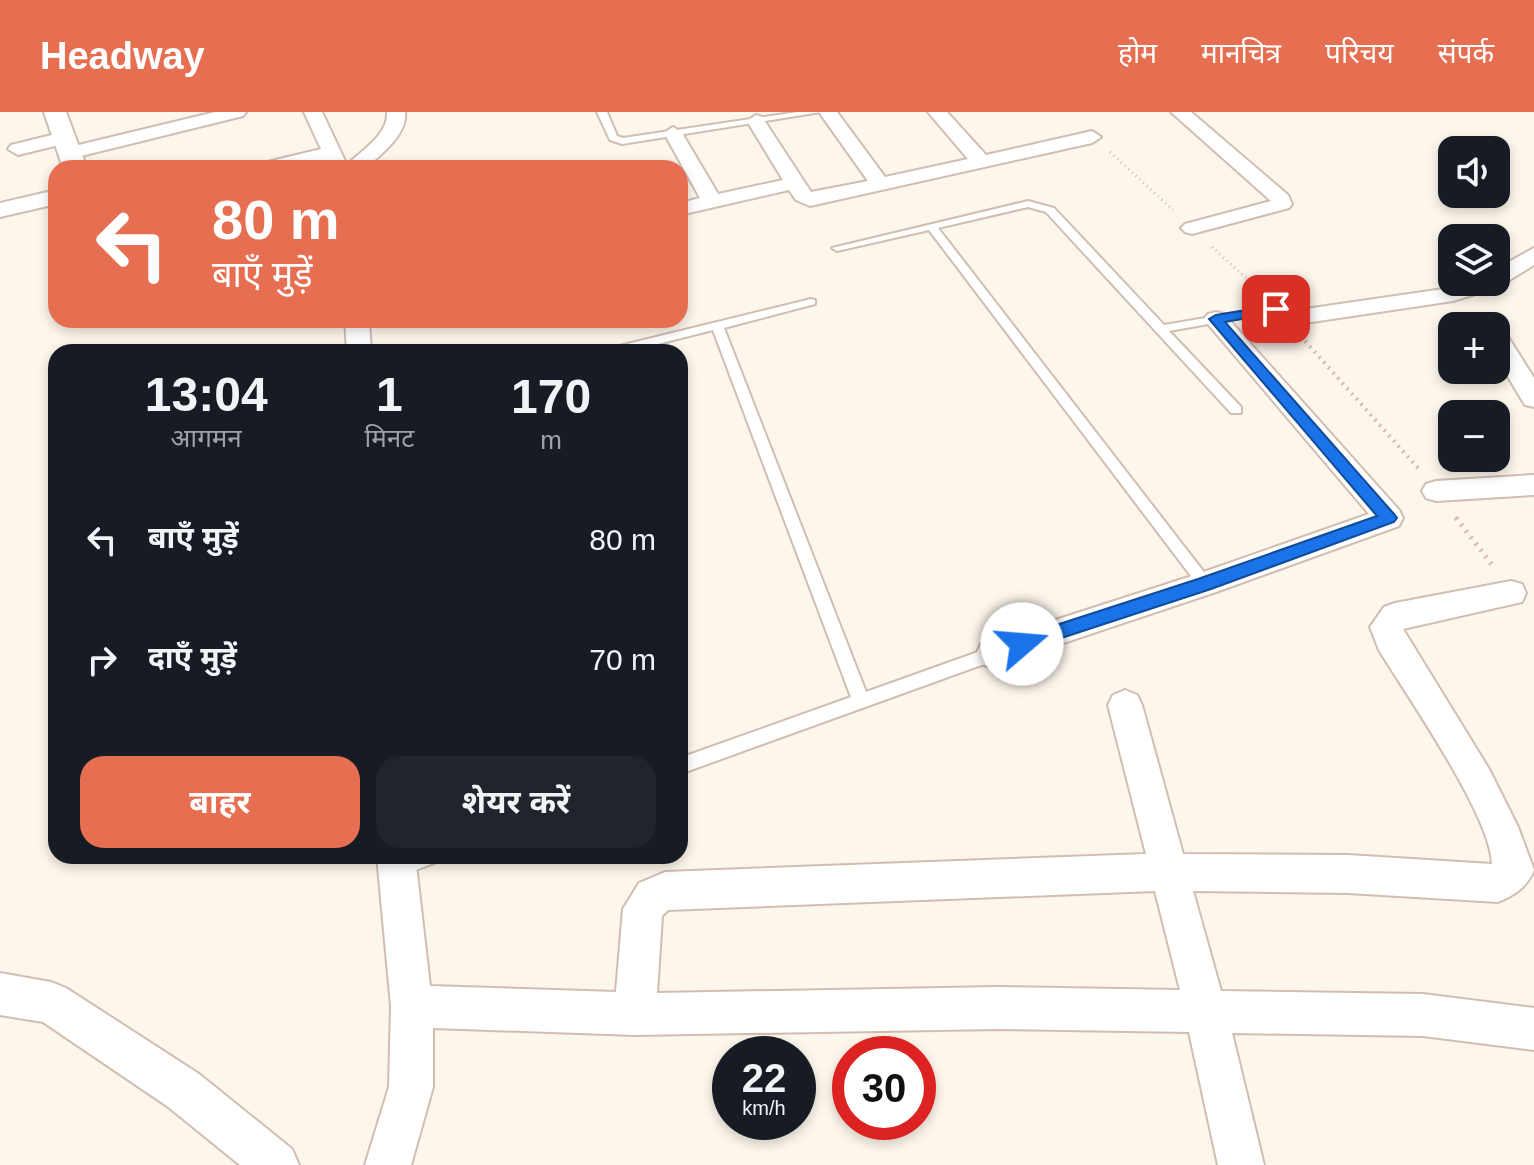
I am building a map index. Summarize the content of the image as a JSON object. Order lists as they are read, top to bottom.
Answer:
{
  "page": {
    "header": "Headway",
    "nav": [
      "होम",
      "मानचित्र",
      "परिचय",
      "संपर्क"
    ],
    "map_buttons": ["+", "−"],
    "turn": ["80 m", "बाएँ मुड़ें"],
    "eta": [
      "13:04",
      "आगमन",
      "1",
      "मिनट",
      "170",
      "m"
    ],
    "list": [
      {
        "name": "बाएँ मुड़ें",
        "value": "80 m"
      },
      {
        "name": "दाएँ मुड़ें",
        "value": "70 m"
      }
    ],
    "buttons": ["बाहर", "शेयर करें"],
    "speed": "22 km/h",
    "limit": "30"
  }
}
